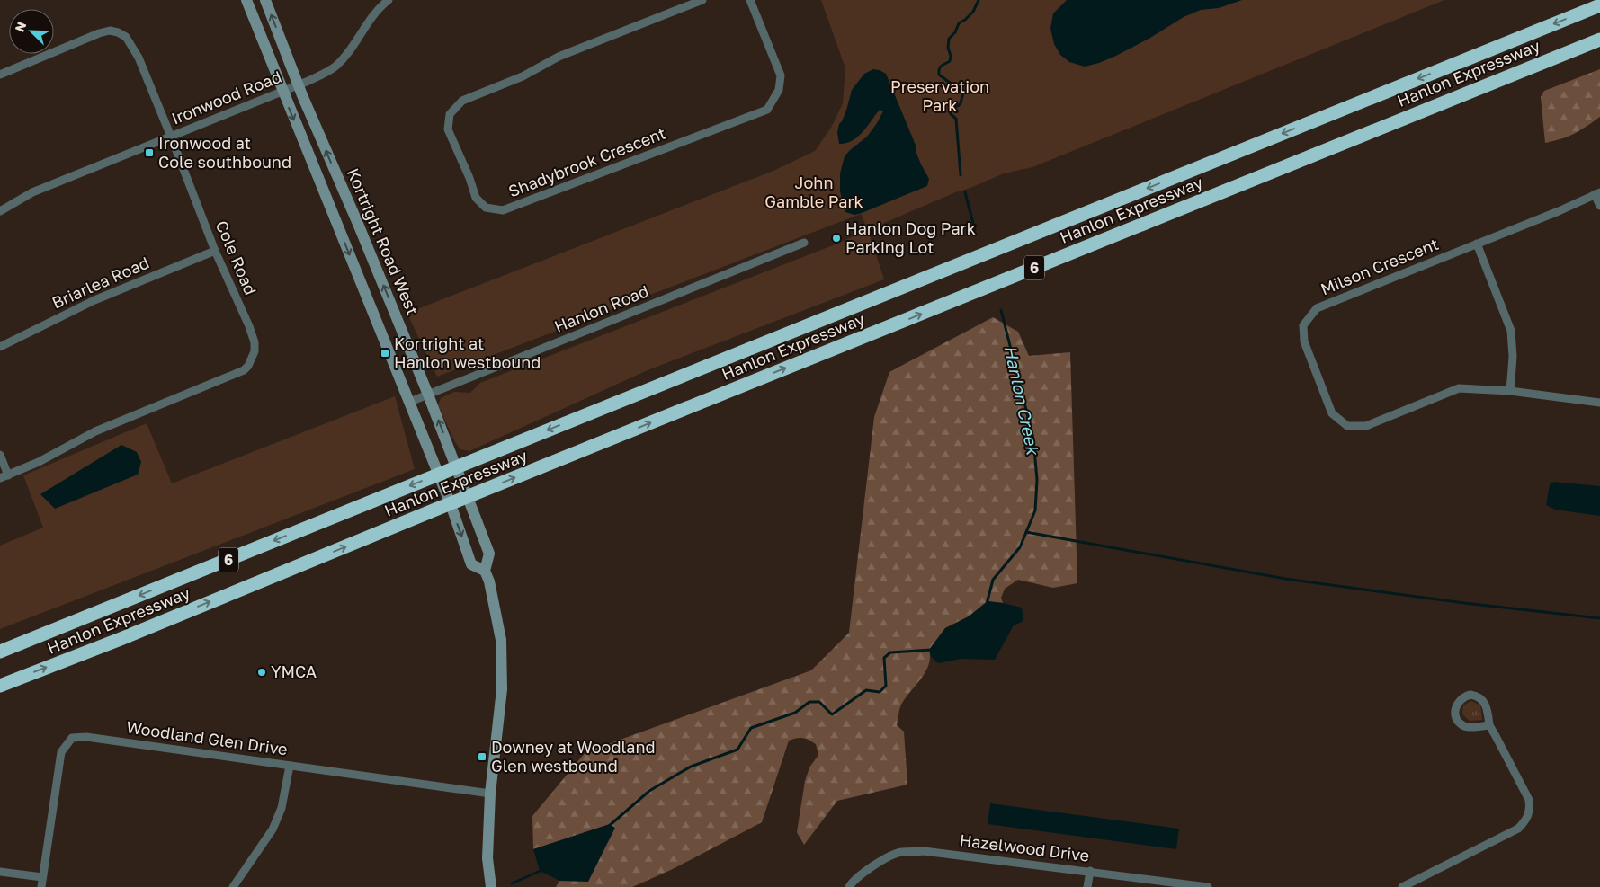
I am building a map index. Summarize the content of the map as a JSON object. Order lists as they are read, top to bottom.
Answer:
{
  "streets": {
    "highway": ["Hanlon Expressway", "6"],
    "street": [
      "Ironwood Road",
      "Shadybrook Crescent",
      "Kortright Road West",
      "Cole Road",
      "Milson Crescent",
      "Briarlea Road",
      "Hanlon Road",
      "Woodland Glen Drive",
      "Hazelwood Drive"
    ]
  },
  "crossings": [
    ["Hanlon Expressway", "Kortright Road West"],
    ["Ironwood Road", "Kortright Road West"],
    ["Ironwood Road", "Cole Road"],
    ["Kortright Road West", "Hanlon Road"],
    ["Cole Road", "Briarlea Road"]
  ],
  "water": ["Hanlon Creek"],
  "parks": ["Preservation Park", "John Gamble Park"],
  "places": {
    "transit": ["Ironwood at Cole southbound", "Kortright at Hanlon westbound", "Downey at Woodland Glen westbound"],
    "other": ["Hanlon Dog Park Parking Lot", "YMCA"]
  },
  "north": "top left"
}
